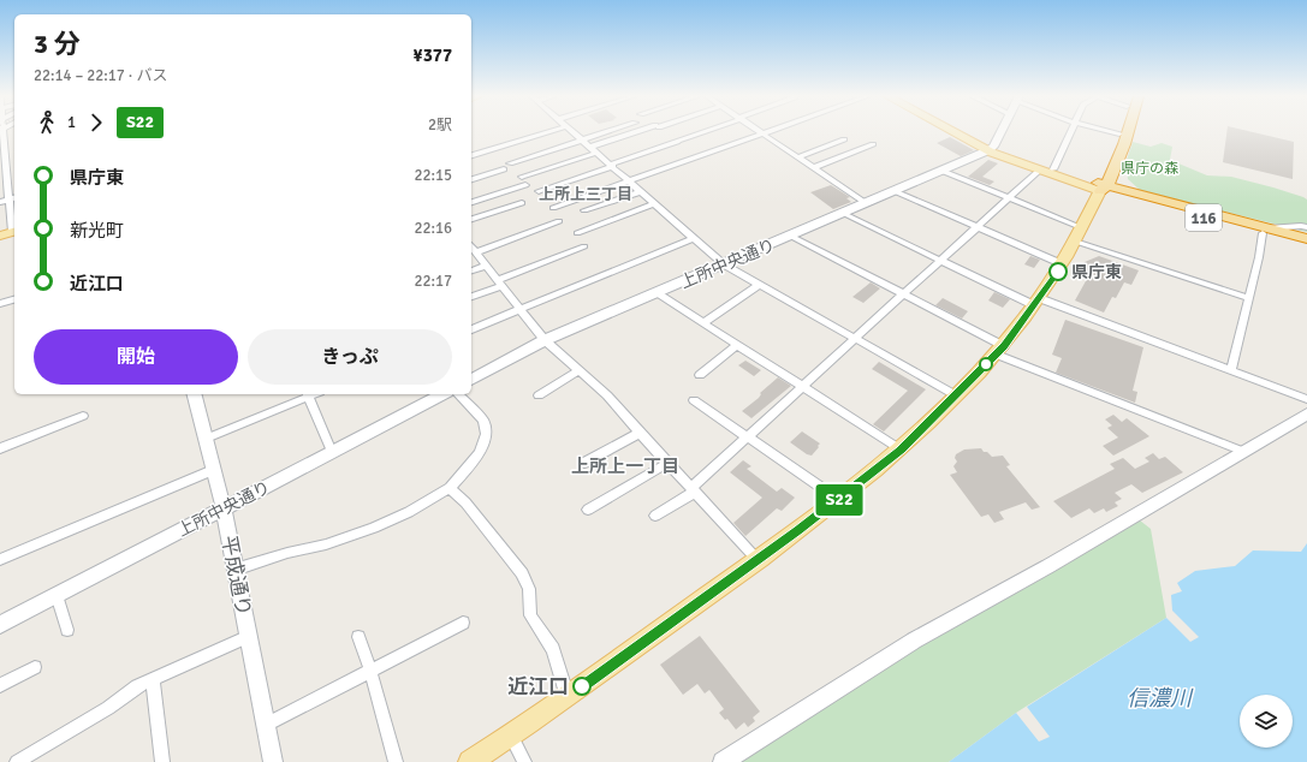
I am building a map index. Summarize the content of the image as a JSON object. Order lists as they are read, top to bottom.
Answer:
{
  "streets": {
    "highway": ["116"],
    "street": ["上所中央通り", "平成通り"]
  },
  "crossings": [
    ["上所中央通り", "平成通り"]
  ],
  "districts": ["上所上三丁目", "上所上一丁目"],
  "water": ["信濃川"],
  "parks": ["県庁の森"],
  "places": ["県庁東", "近江口"],
  "lines": ["bus line S22"],
  "page": {
    "on_map": "S22",
    "heading": ["3 分", "22:14 – 22:17 · バス", "¥377"],
    "legs": ["1", "S22", "2駅"],
    "list": [
      {
        "name": "県庁東",
        "value": "22:15"
      },
      {
        "name": "新光町",
        "value": "22:16"
      },
      {
        "name": "近江口",
        "value": "22:17"
      }
    ],
    "buttons": ["開始", "きっぷ"]
  }
}
